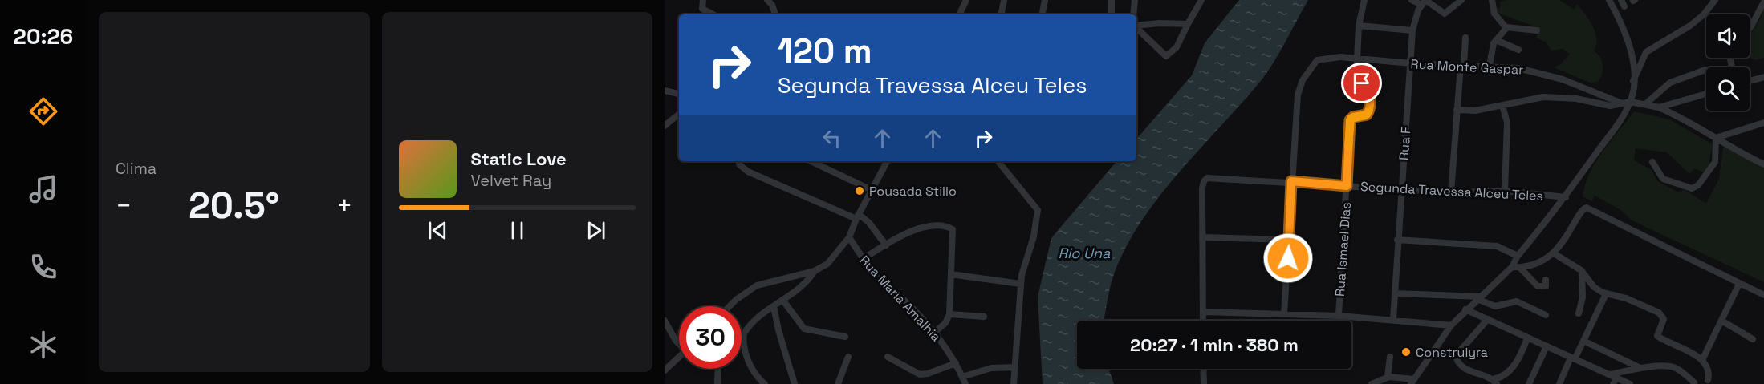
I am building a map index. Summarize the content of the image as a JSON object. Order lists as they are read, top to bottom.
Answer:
{
  "streets": {
    "street": [
      "Rua Monte Gaspar",
      "Rua F",
      "Segunda Travessa Alceu Teles",
      "Rua Ismael Dias",
      "Rua Maria Amalhia"
    ]
  },
  "crossings": [
    ["Rua Monte Gaspar", "Rua F"],
    ["Rua Monte Gaspar", "Segunda Travessa Alceu Teles"],
    ["Rua Monte Gaspar", "Rua Ismael Dias"],
    ["Rua F", "Segunda Travessa Alceu Teles"],
    ["Segunda Travessa Alceu Teles", "Rua Ismael Dias"]
  ],
  "water": ["Rio Una"],
  "places": ["Pousada Stillo", "Construlyra"],
  "page": {
    "tabs": "20:26",
    "tile": "Clima",
    "turn": ["120 m", "Segunda Travessa Alceu Teles"],
    "song": ["Static Love", "Velvet Ray"],
    "heat": ["−", "20.5°", "+"],
    "limit": "30",
    "trip": "20:27 · 1 min · 380 m"
  }
}
